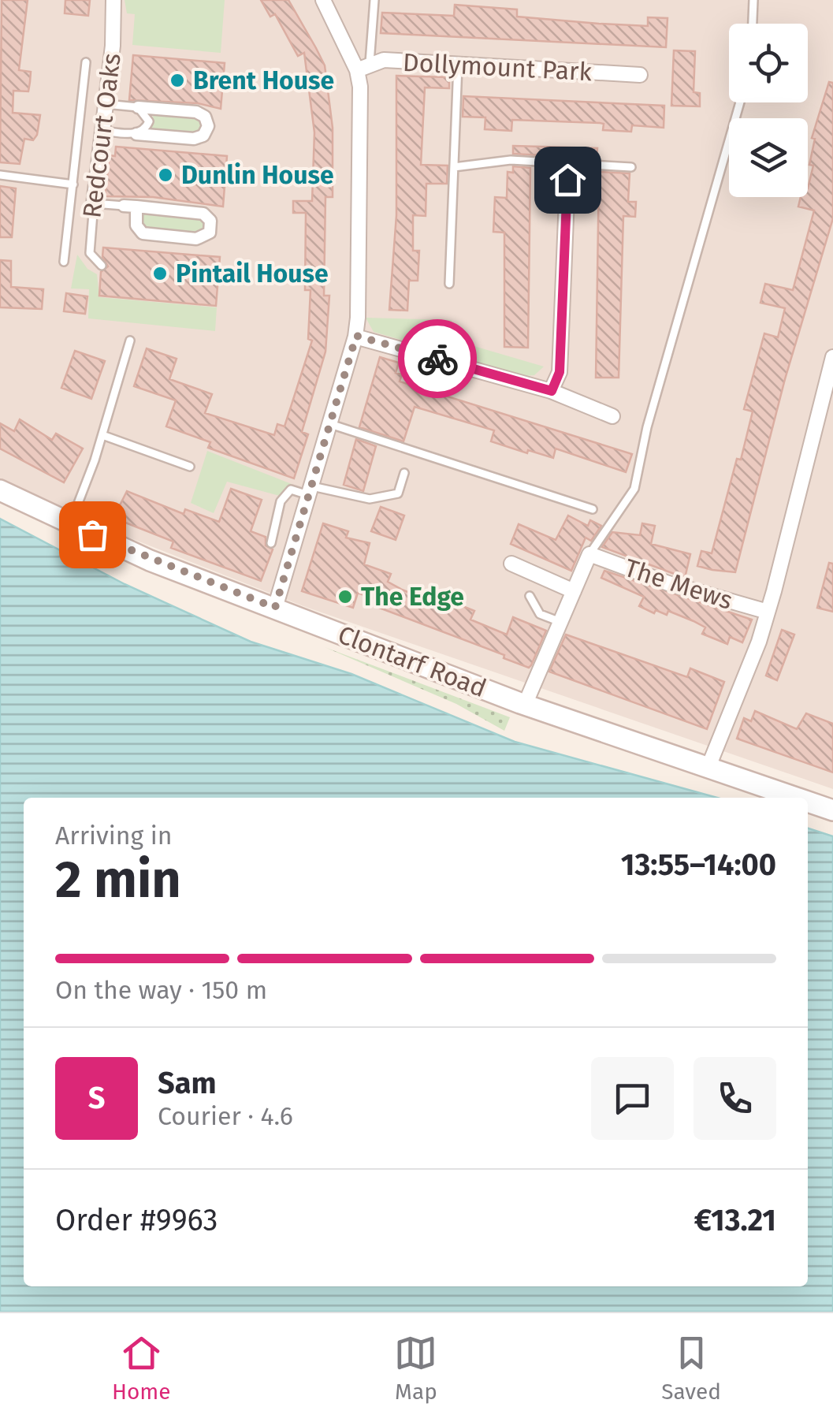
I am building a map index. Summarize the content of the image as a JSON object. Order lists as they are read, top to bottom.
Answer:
{
  "streets": {
    "main road": ["Clontarf Road"],
    "street": ["Dollymount Park", "Redcourt Oaks", "The Mews"]
  },
  "places": [
    "Brent House",
    "Dunlin House",
    "Pintail House",
    "The Edge"
  ],
  "page": {
    "heading": ["2 min", "Arriving in", "13:55–14:00"],
    "panel": [
      "Sam",
      "Courier · 4.6",
      "Order #9963",
      "€13.21"
    ],
    "bar": "On the way · 150 m",
    "round": "S",
    "tabs": ["Home", "Map", "Saved"]
  }
}
